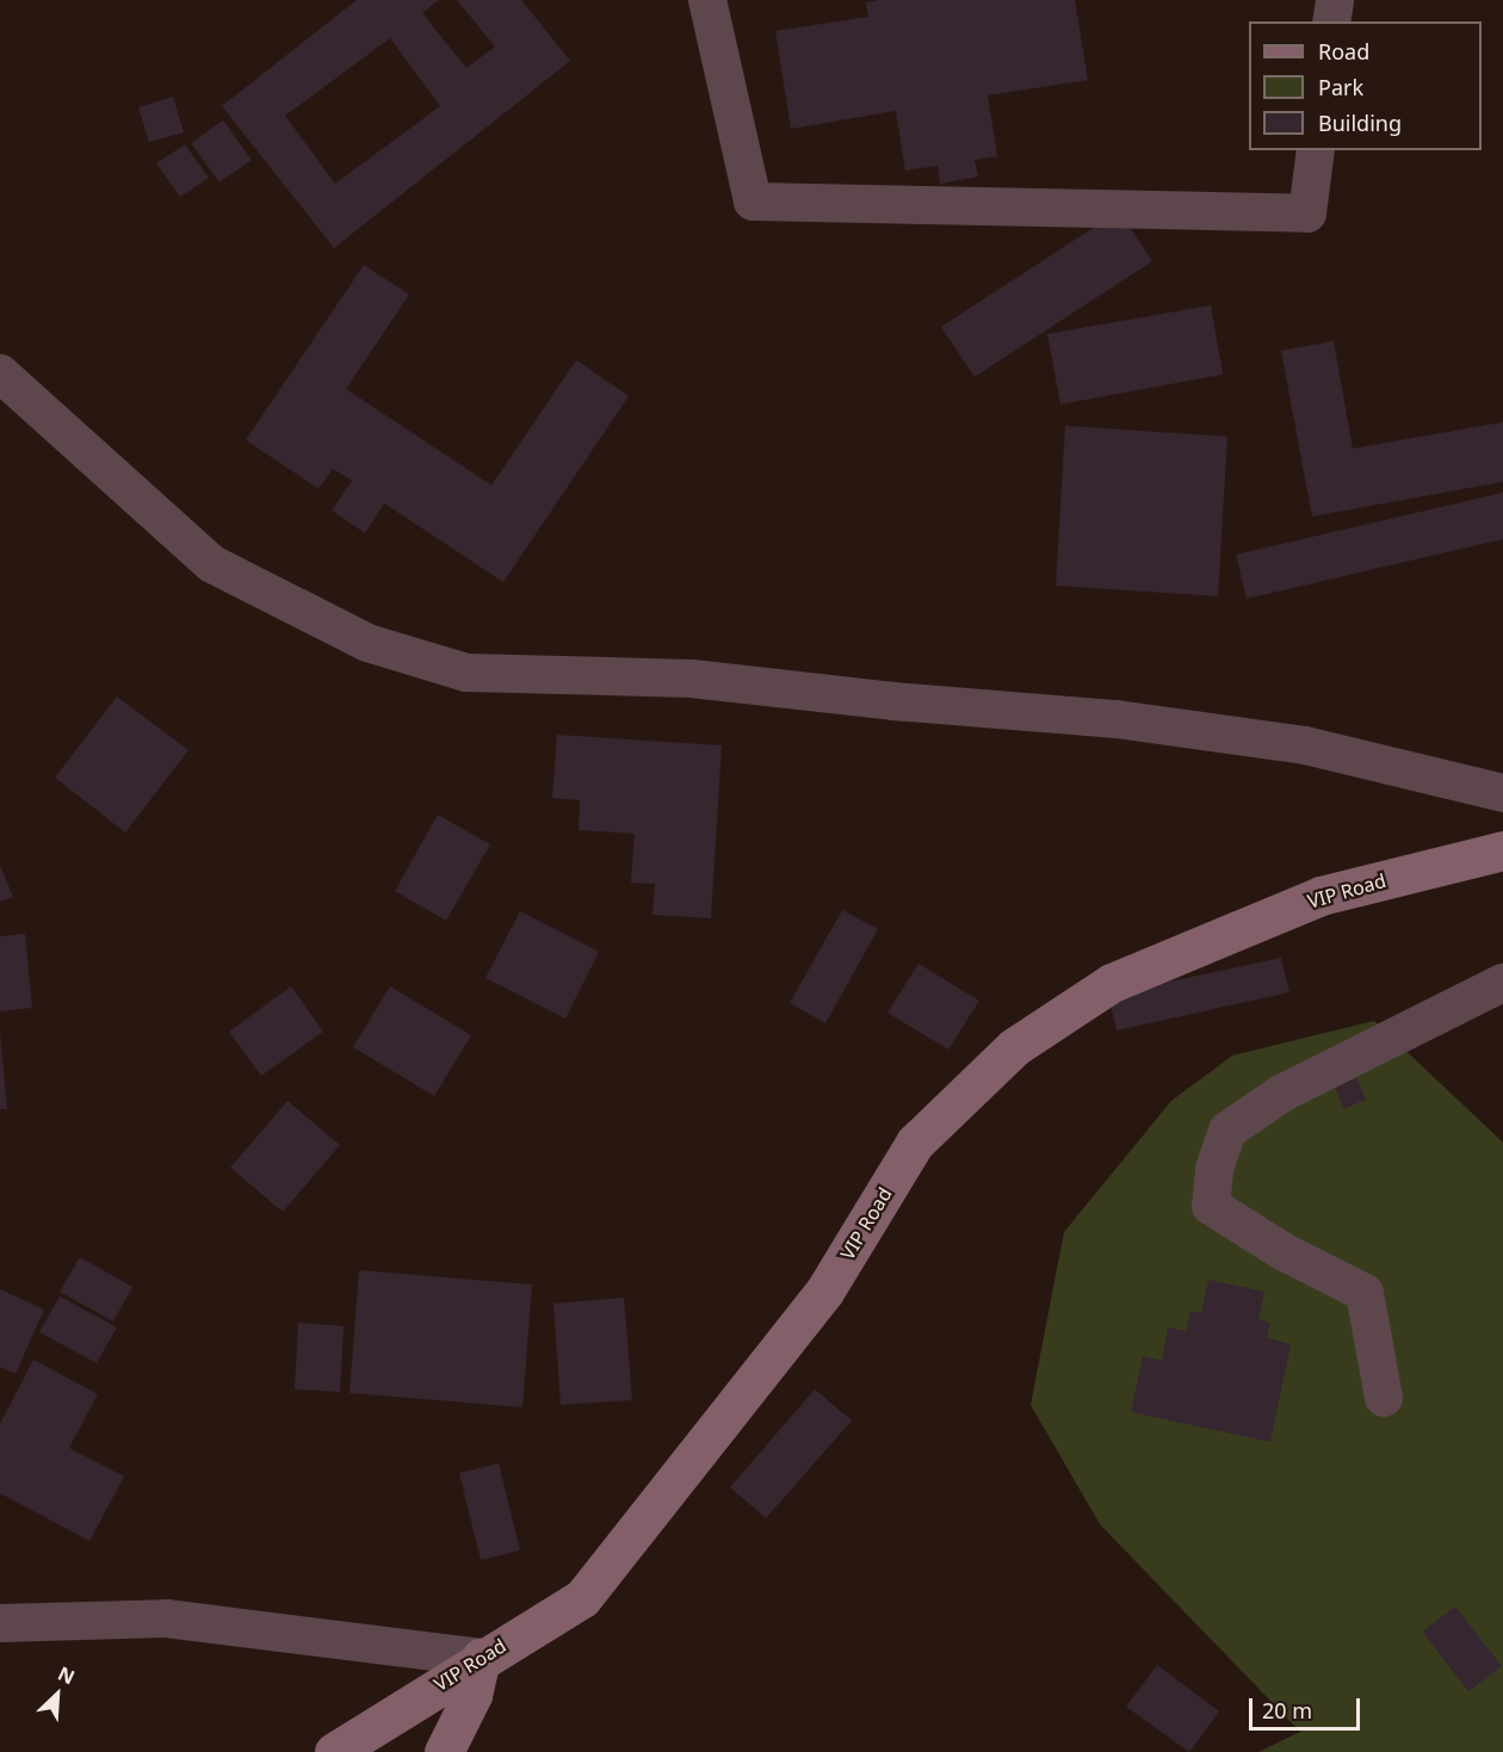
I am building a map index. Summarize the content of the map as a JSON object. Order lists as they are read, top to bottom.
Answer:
{
  "streets": {
    "main road": ["VIP Road"]
  },
  "legend": ["Road", "Park", "Building"],
  "scale_bar": "20 m",
  "north": "top right"
}
